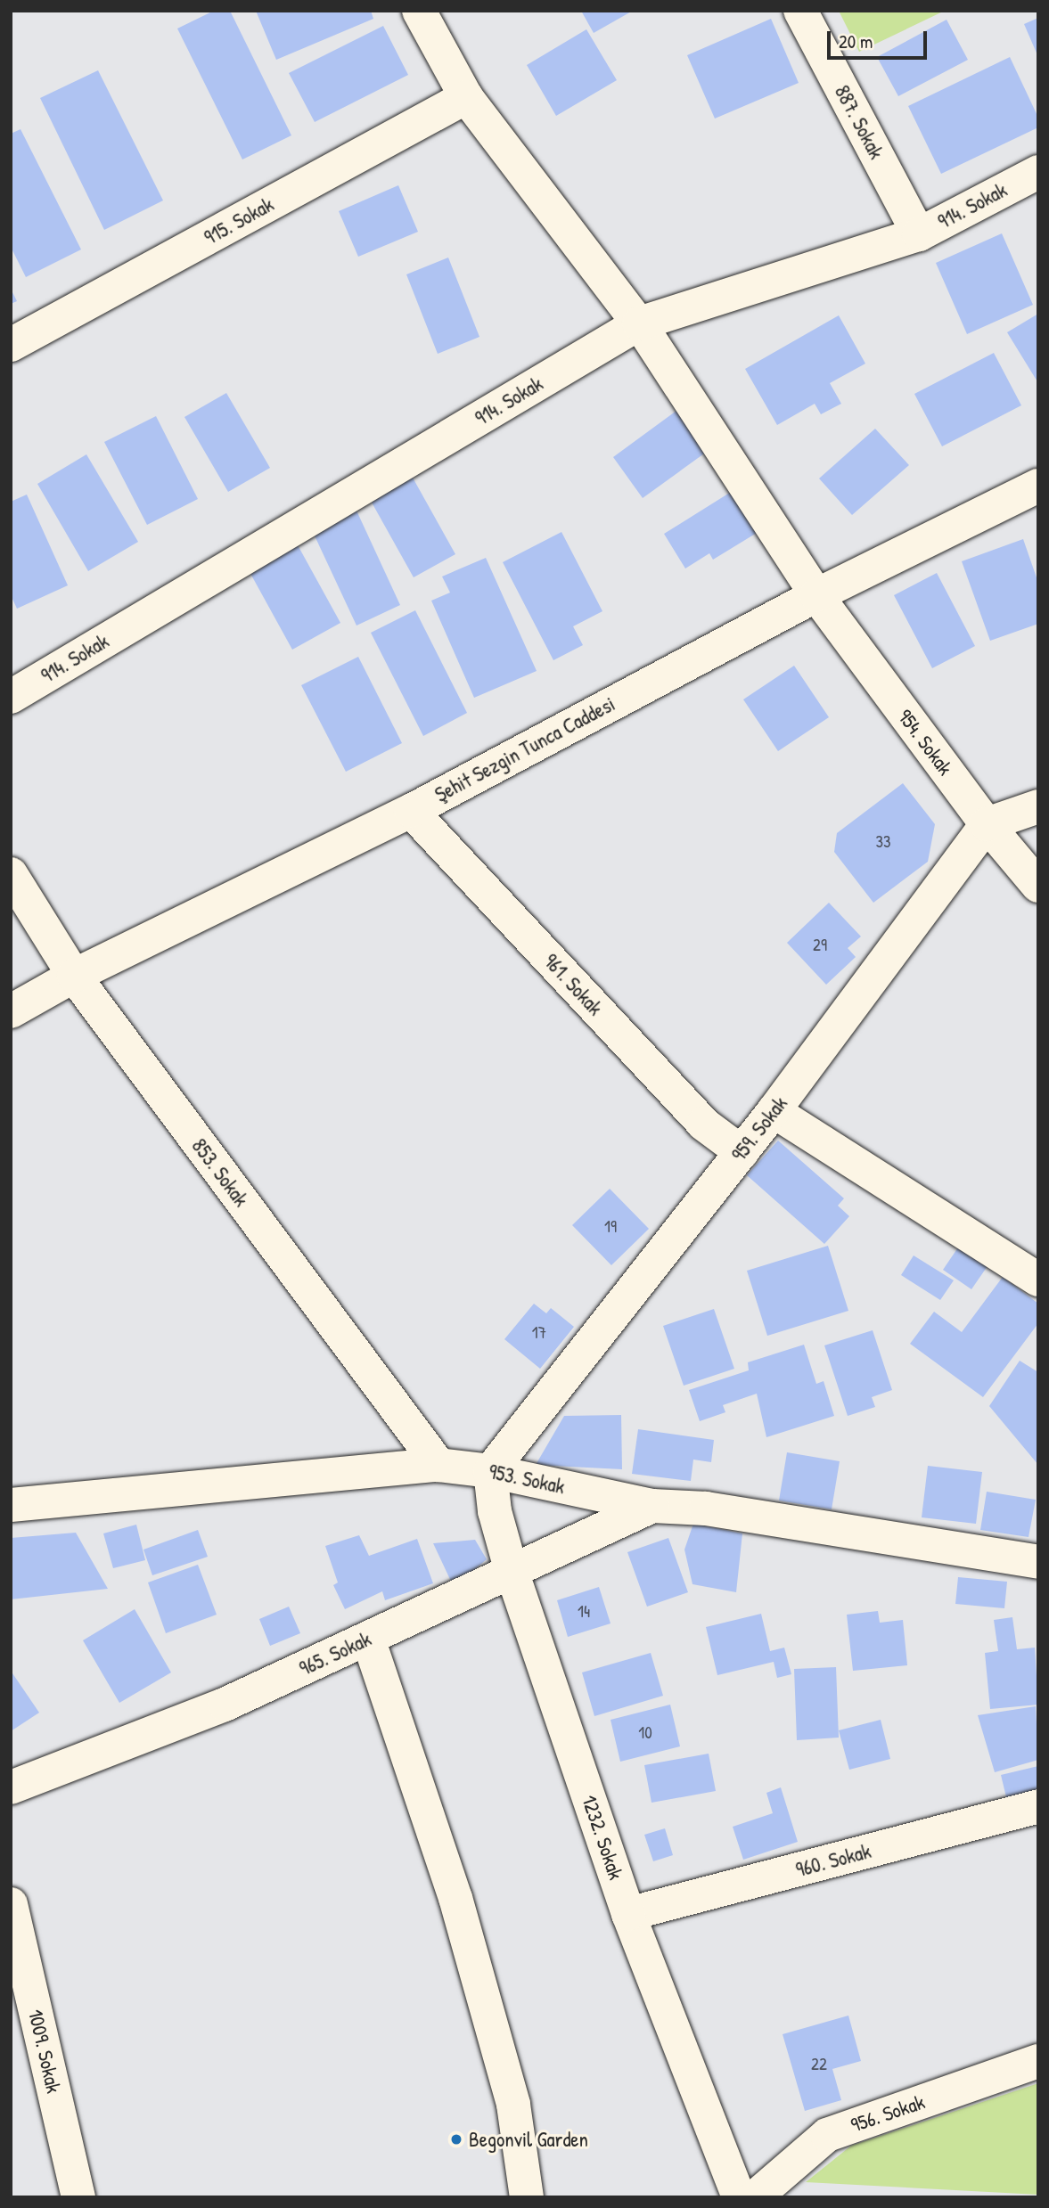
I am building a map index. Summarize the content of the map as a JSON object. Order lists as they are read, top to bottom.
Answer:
{
  "streets": {
    "street": [
      "887. Sokak",
      "914. Sokak",
      "915. Sokak",
      "954. Sokak",
      "Şehit Sezgin Tunca Caddesi",
      "961. Sokak",
      "959. Sokak",
      "853. Sokak",
      "953. Sokak",
      "965. Sokak",
      "1232. Sokak",
      "960. Sokak",
      "1009. Sokak",
      "956. Sokak"
    ]
  },
  "crossings": [
    ["887. Sokak", "914. Sokak"],
    ["914. Sokak", "954. Sokak"],
    ["915. Sokak", "954. Sokak"],
    ["954. Sokak", "Şehit Sezgin Tunca Caddesi"],
    ["954. Sokak", "959. Sokak"],
    ["Şehit Sezgin Tunca Caddesi", "961. Sokak"],
    ["Şehit Sezgin Tunca Caddesi", "853. Sokak"],
    ["961. Sokak", "959. Sokak"],
    ["959. Sokak", "953. Sokak"],
    ["959. Sokak", "1232. Sokak"],
    ["853. Sokak", "953. Sokak"],
    ["953. Sokak", "965. Sokak"],
    ["953. Sokak", "1232. Sokak"],
    ["965. Sokak", "1232. Sokak"],
    ["1232. Sokak", "960. Sokak"]
  ],
  "places": ["Begonvil Garden"],
  "house_numbers": [
    "33",
    "29",
    "19",
    "17",
    "14",
    "10",
    "22"
  ],
  "scale_bar": "20 m"
}
